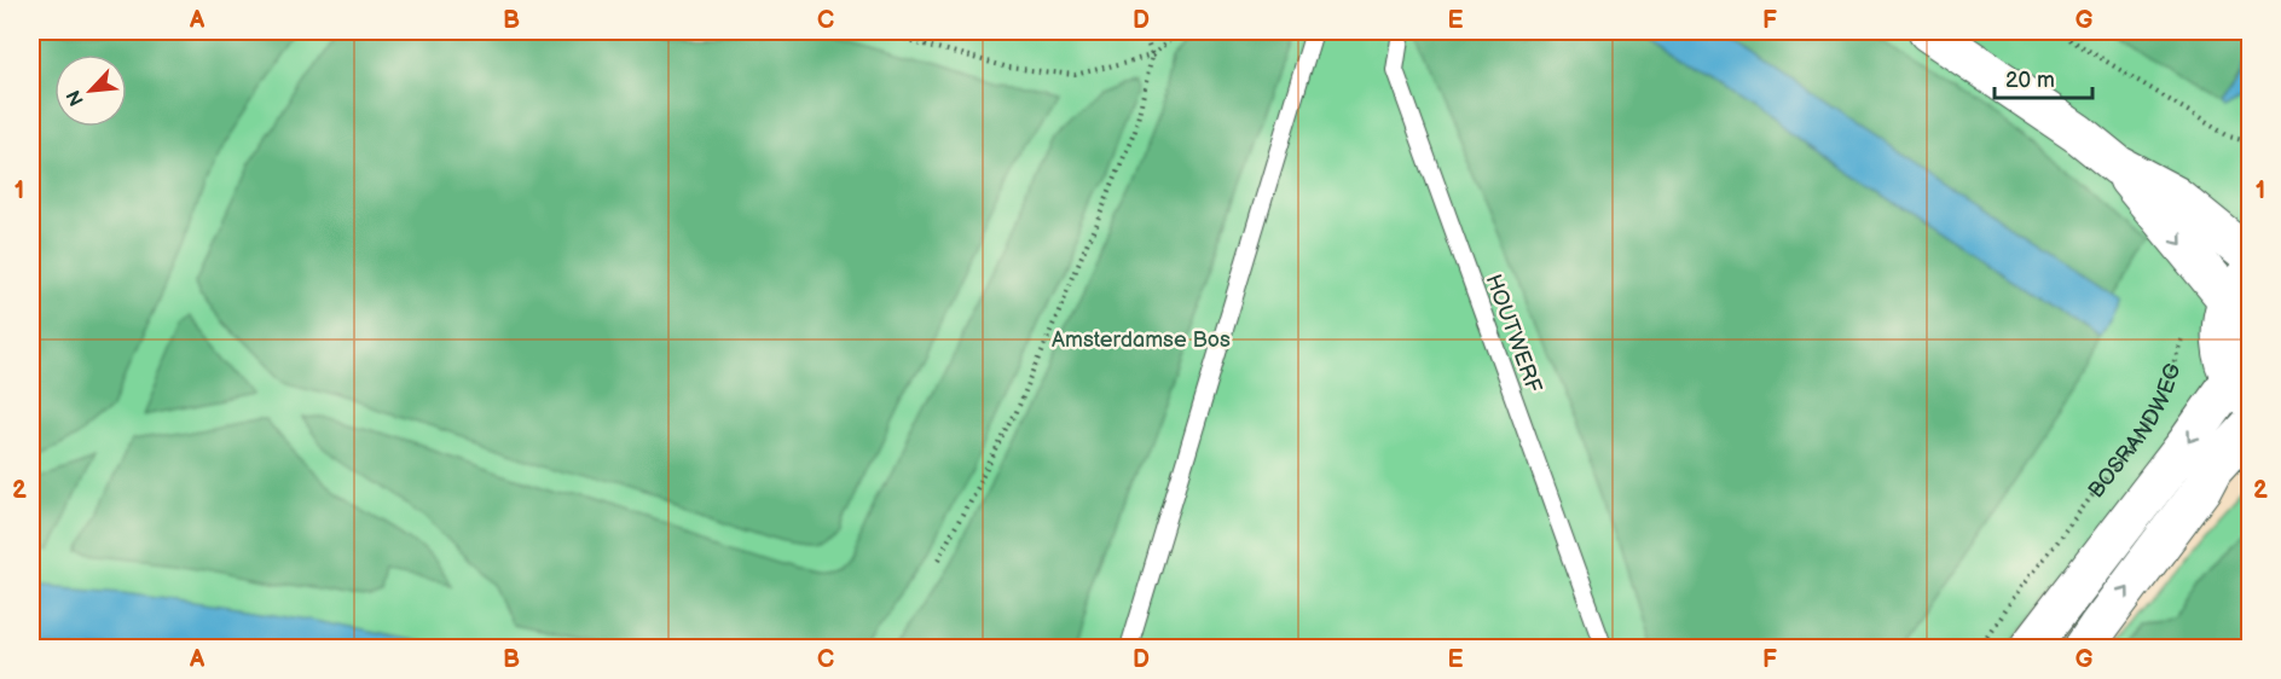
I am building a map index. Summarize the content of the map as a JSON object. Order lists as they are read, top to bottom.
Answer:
{
  "streets": {
    "main road": ["BOSRANDWEG"],
    "lane": ["HOUTWERF"]
  },
  "parks": ["Amsterdamse Bos"],
  "scale_bar": "20 m",
  "north": "bottom left",
  "grid": {
    "columns": [
      "A",
      "B",
      "C",
      "D",
      "E",
      "F",
      "G"
    ],
    "rows": ["1", "2"]
  }
}
